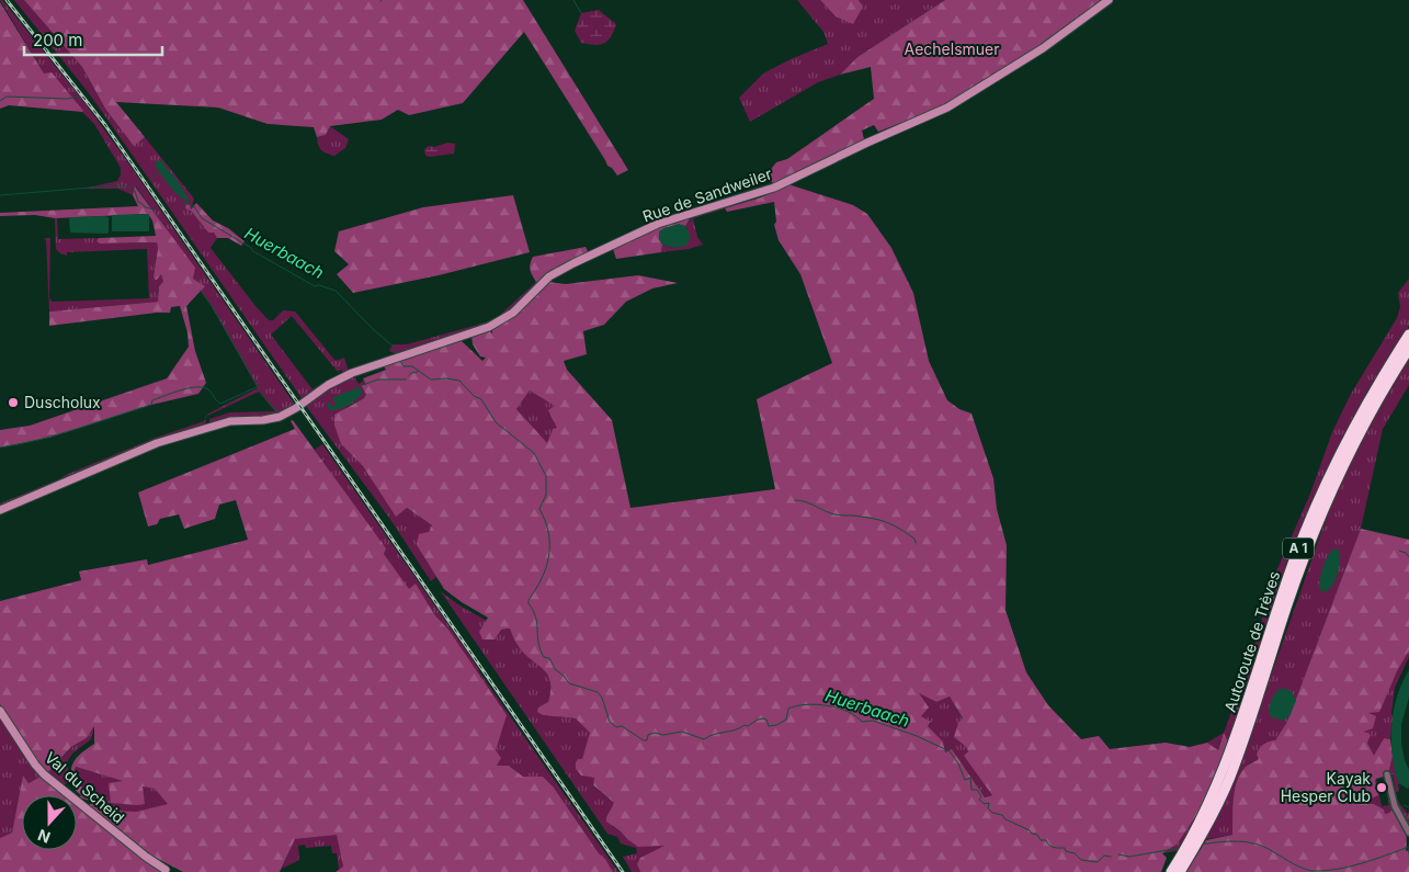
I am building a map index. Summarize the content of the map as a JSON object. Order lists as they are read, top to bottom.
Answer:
{
  "streets": {
    "highway": ["A 1", "Autoroute de Trèves"],
    "main road": ["Rue de Sandweiler", "Val du Scheid"]
  },
  "water": ["Huerbaach"],
  "parks": ["Aechelsmuer"],
  "places": ["Duscholux", "Kayak Hesper Club"],
  "scale_bar": "200 m",
  "north": "bottom"
}
